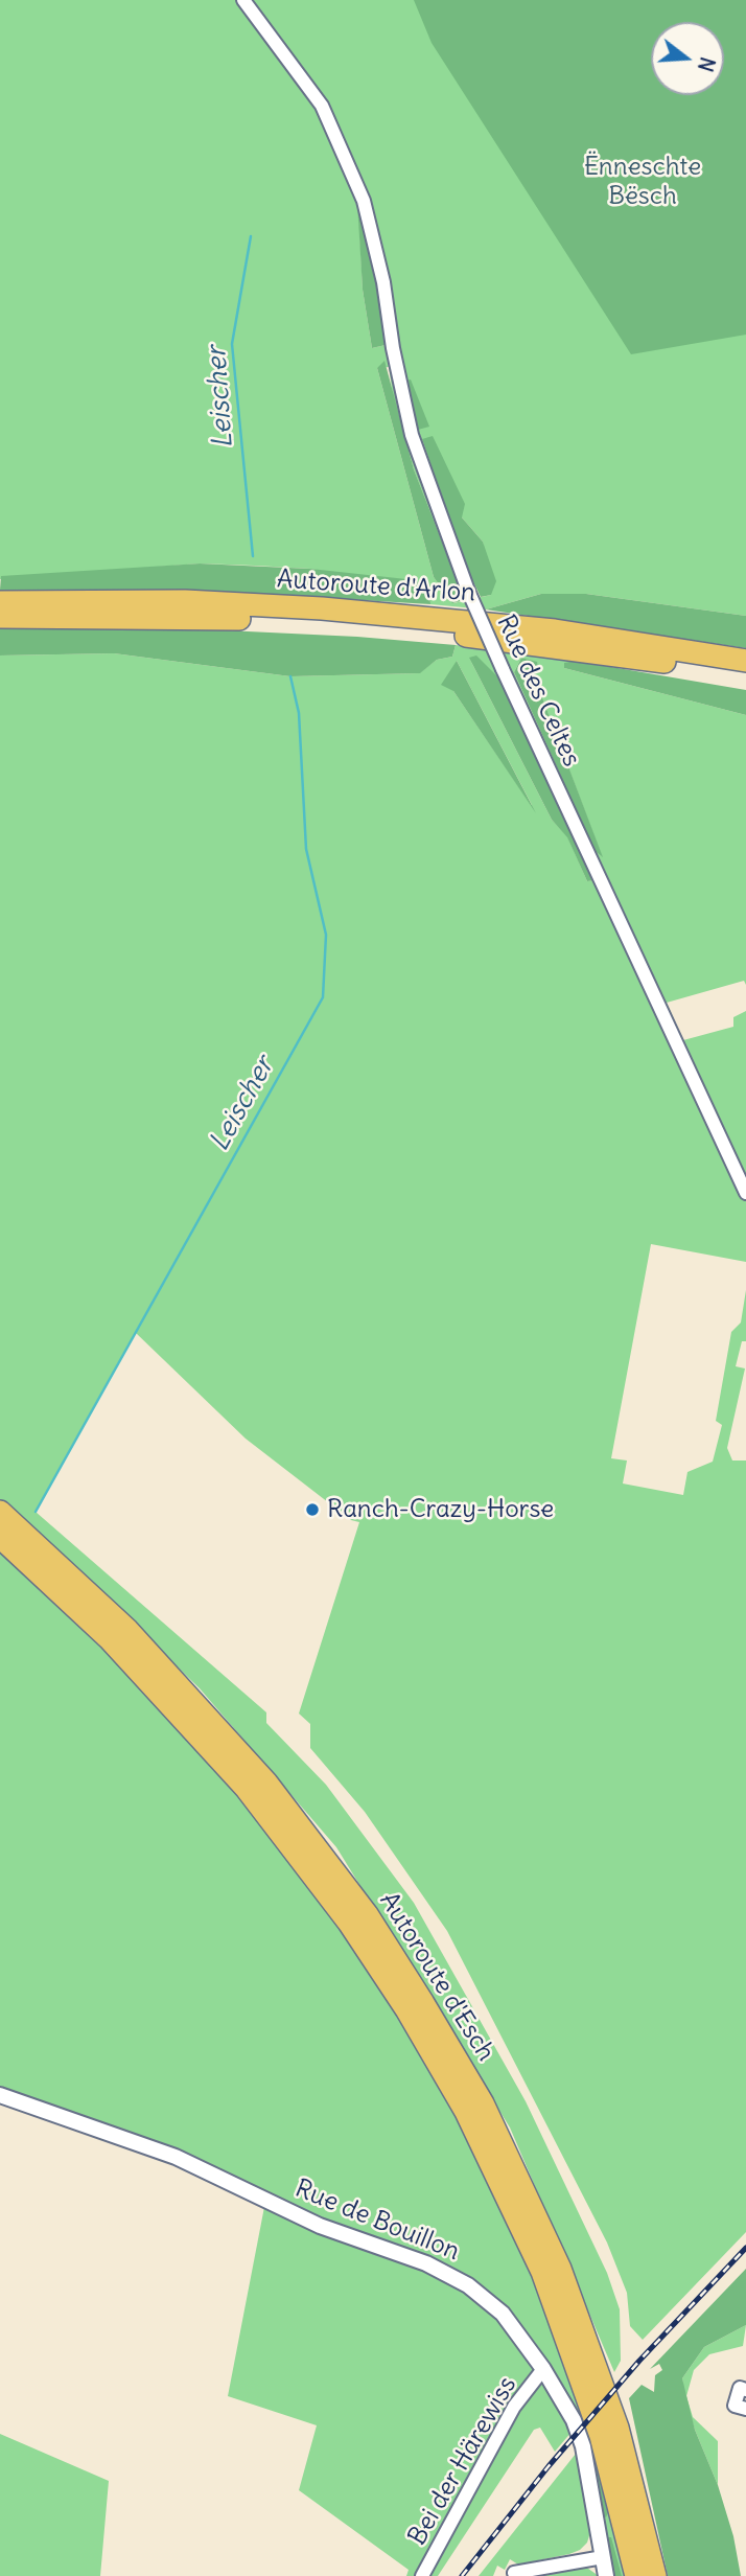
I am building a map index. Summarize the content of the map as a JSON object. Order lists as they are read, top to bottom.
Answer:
{
  "streets": {
    "highway": ["Autoroute d'Arlon", "Autoroute d'Esch"],
    "street": ["Rue des Celtes", "Rue de Bouillon", "Bei der Härewiss"]
  },
  "crossings": [
    ["Rue de Bouillon", "Bei der Härewiss"]
  ],
  "water": ["Leischer"],
  "parks": ["Ënneschte Bësch"],
  "places": ["Ranch-Crazy-Horse"],
  "north": "right"
}
